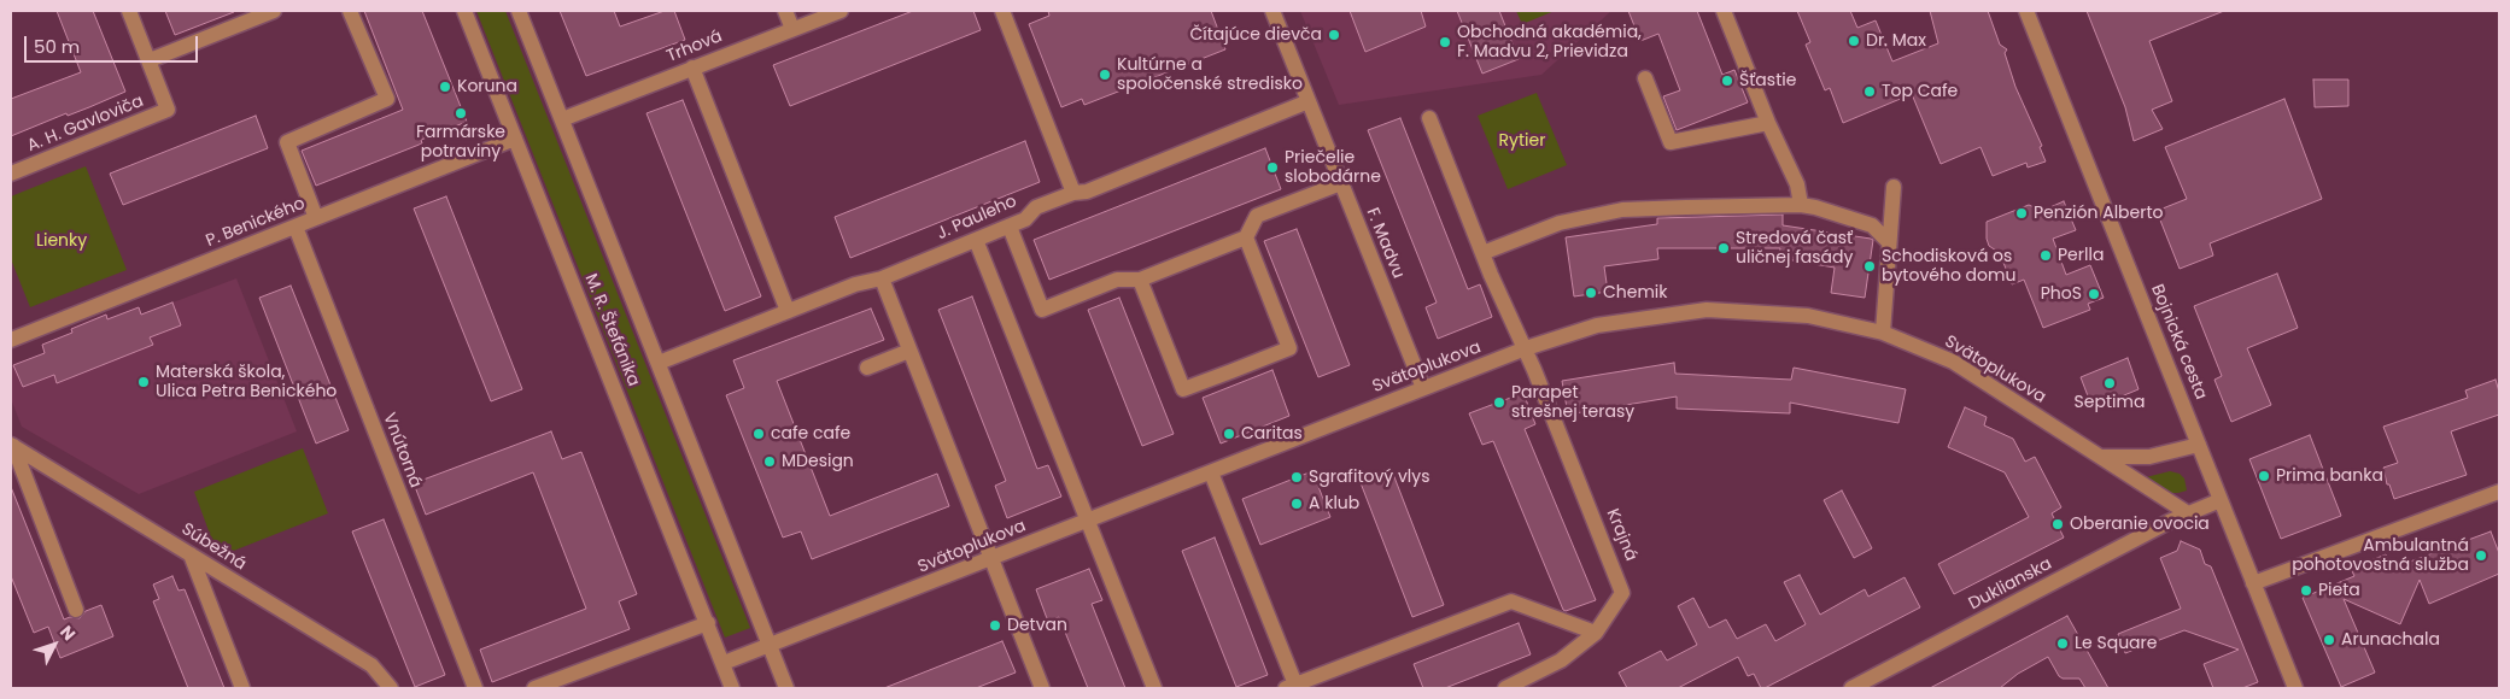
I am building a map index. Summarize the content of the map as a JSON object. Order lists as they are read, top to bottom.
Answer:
{
  "streets": {
    "street": [
      "Trhová",
      "A. H. Gavloviča",
      "J. Pauleho",
      "P. Benického",
      "F. Madvu",
      "M. R. Štefánika",
      "Bojnická cesta",
      "Svätoplukova",
      "Vnútorná",
      "Krajná",
      "Súbežná",
      "Duklianska"
    ]
  },
  "crossings": [
    ["Trhová", "M. R. Štefánika"],
    ["J. Pauleho", "F. Madvu"],
    ["J. Pauleho", "M. R. Štefánika"],
    ["P. Benického", "M. R. Štefánika"],
    ["P. Benického", "Vnútorná"],
    ["F. Madvu", "Svätoplukova"],
    ["M. R. Štefánika", "Svätoplukova"],
    ["Svätoplukova", "Krajná"],
    ["Svätoplukova", "Duklianska"]
  ],
  "parks": ["Rytier", "Lienky"],
  "places": [
    "Čítajúce dievča",
    "Dr. Max",
    "Obchodná akadémia, F. Madvu 2, Prievidza",
    "Kultúrne a spoločenské stredisko",
    "Šťastie",
    "Koruna",
    "Top Cafe",
    "Farmárske potraviny",
    "Priečelie slobodárne",
    "Penzión Alberto",
    "Stredová časť uličnej fasády",
    "Perlla",
    "Schodisková os bytového domu",
    "Chemik",
    "PhoS",
    "Materská škola, Ulica Petra Benického",
    "Septima",
    "Parapet strešnej terasy",
    "cafe cafe",
    "Caritas",
    "MDesign",
    "Prima banka",
    "Sgrafitový vlys",
    "A klub",
    "Oberanie ovocia",
    "Ambulantná pohotovostná služba",
    "Pieta",
    "Detvan",
    "Arunachala",
    "Le Square"
  ],
  "scale_bar": "50 m",
  "north": "top right"
}
